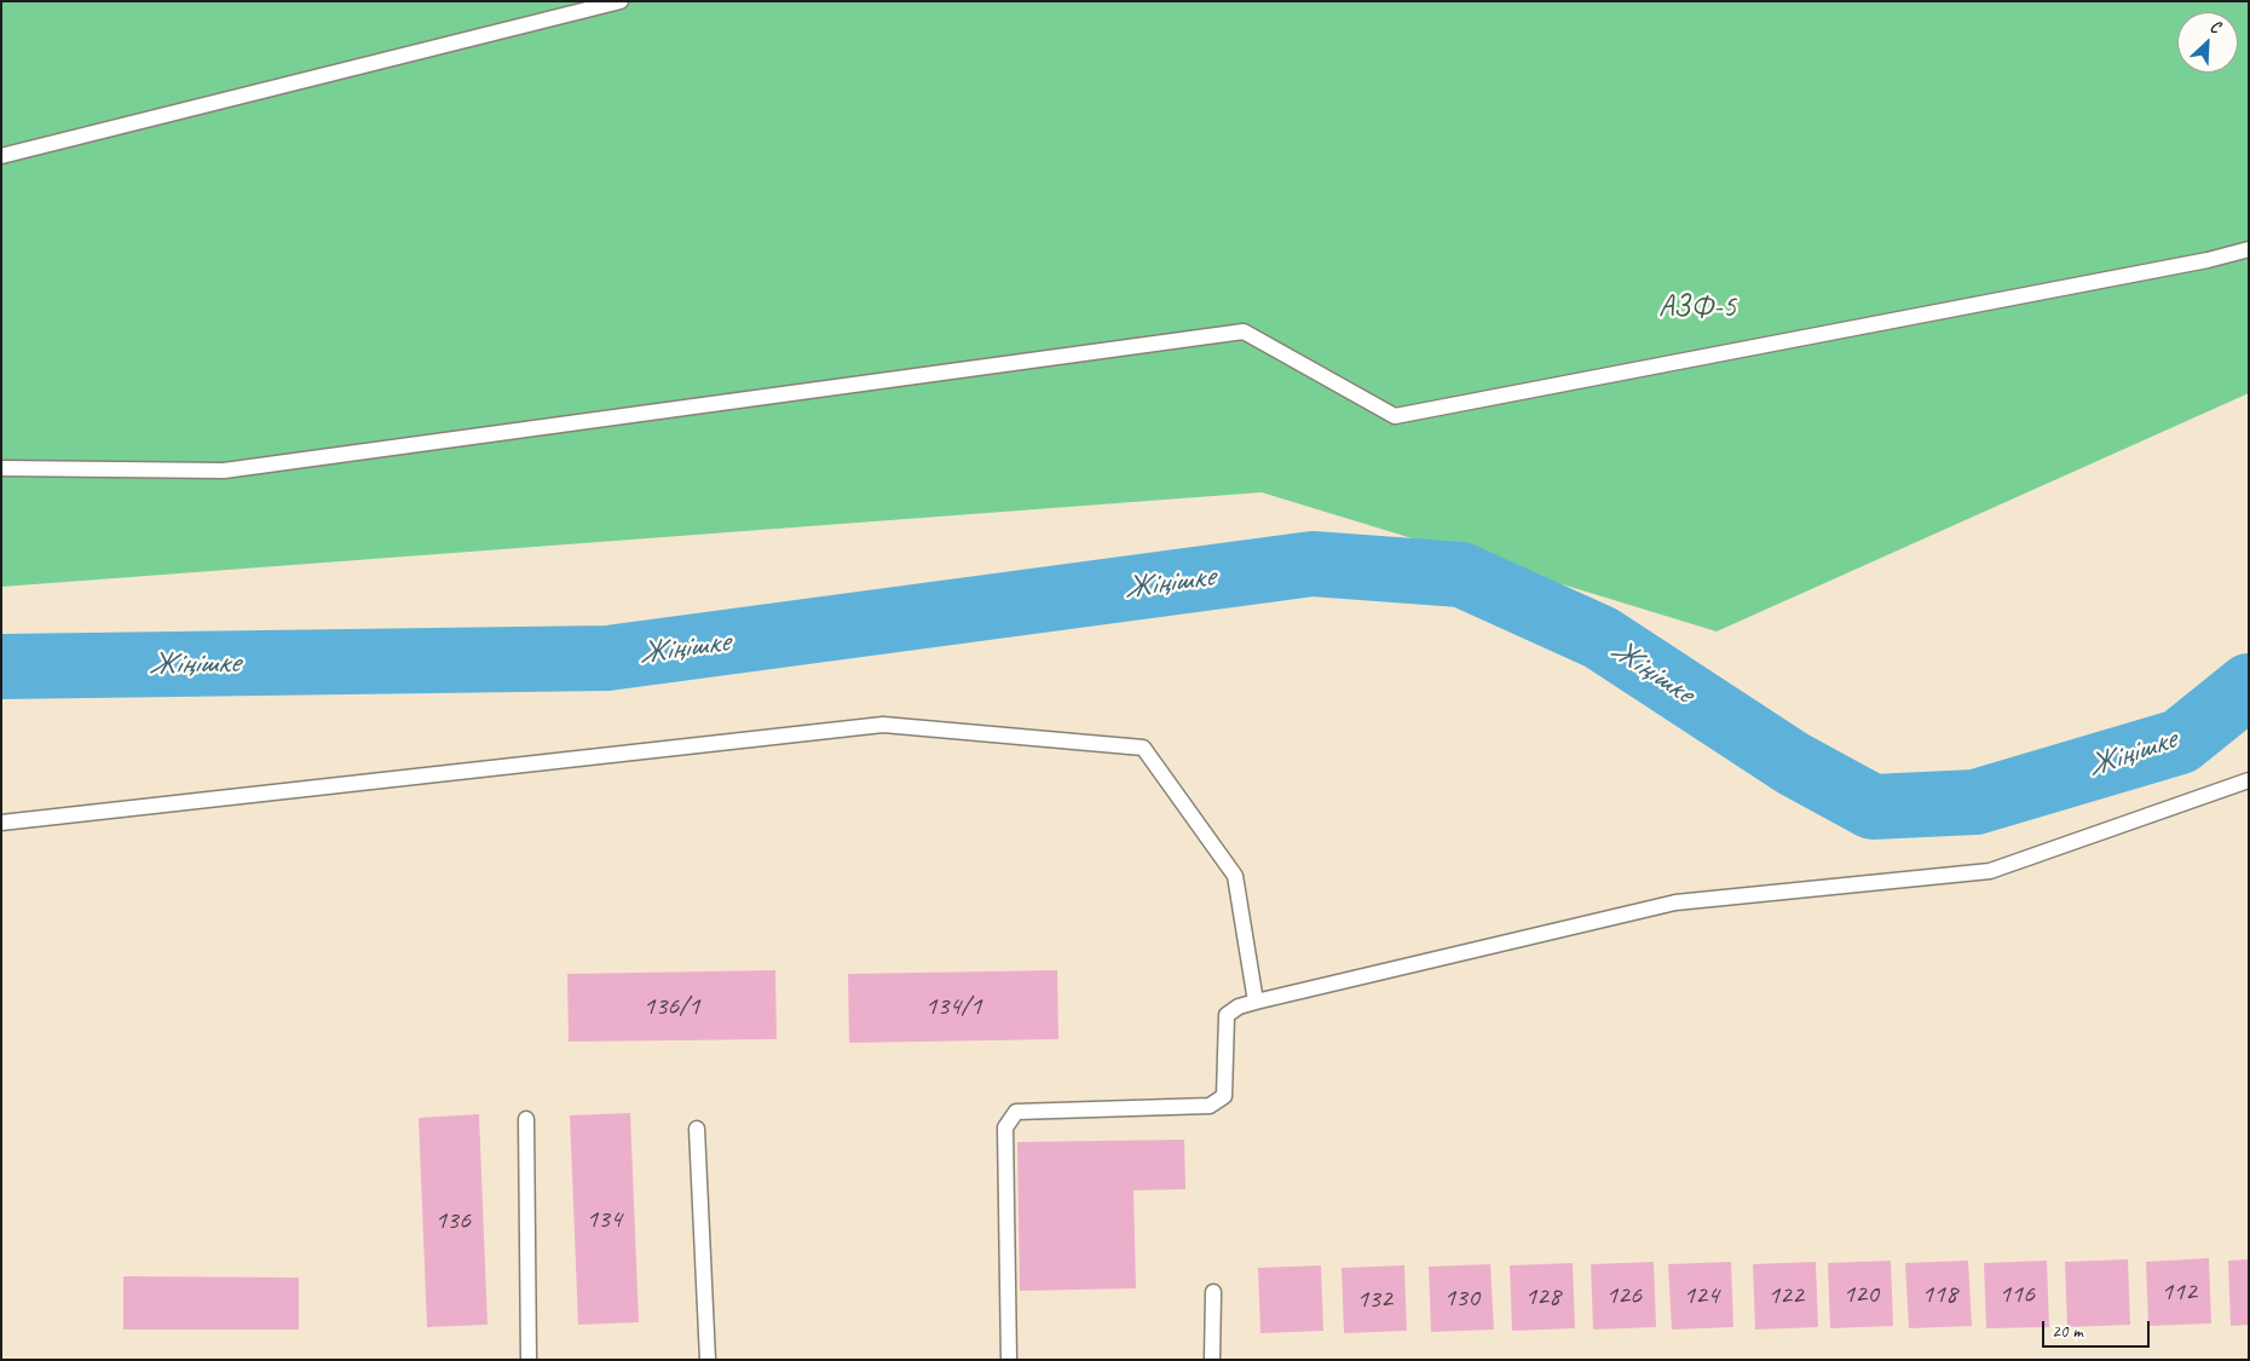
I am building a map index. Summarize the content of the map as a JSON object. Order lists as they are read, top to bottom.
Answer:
{
  "water": ["Жіңішке"],
  "parks": ["АЗФ-5"],
  "house_numbers": [
    "136/1",
    "134/1",
    "134",
    "136",
    "112",
    "120",
    "118",
    "116",
    "126",
    "124",
    "122",
    "128",
    "130",
    "132"
  ],
  "scale_bar": "20 m",
  "north": "top right"
}
